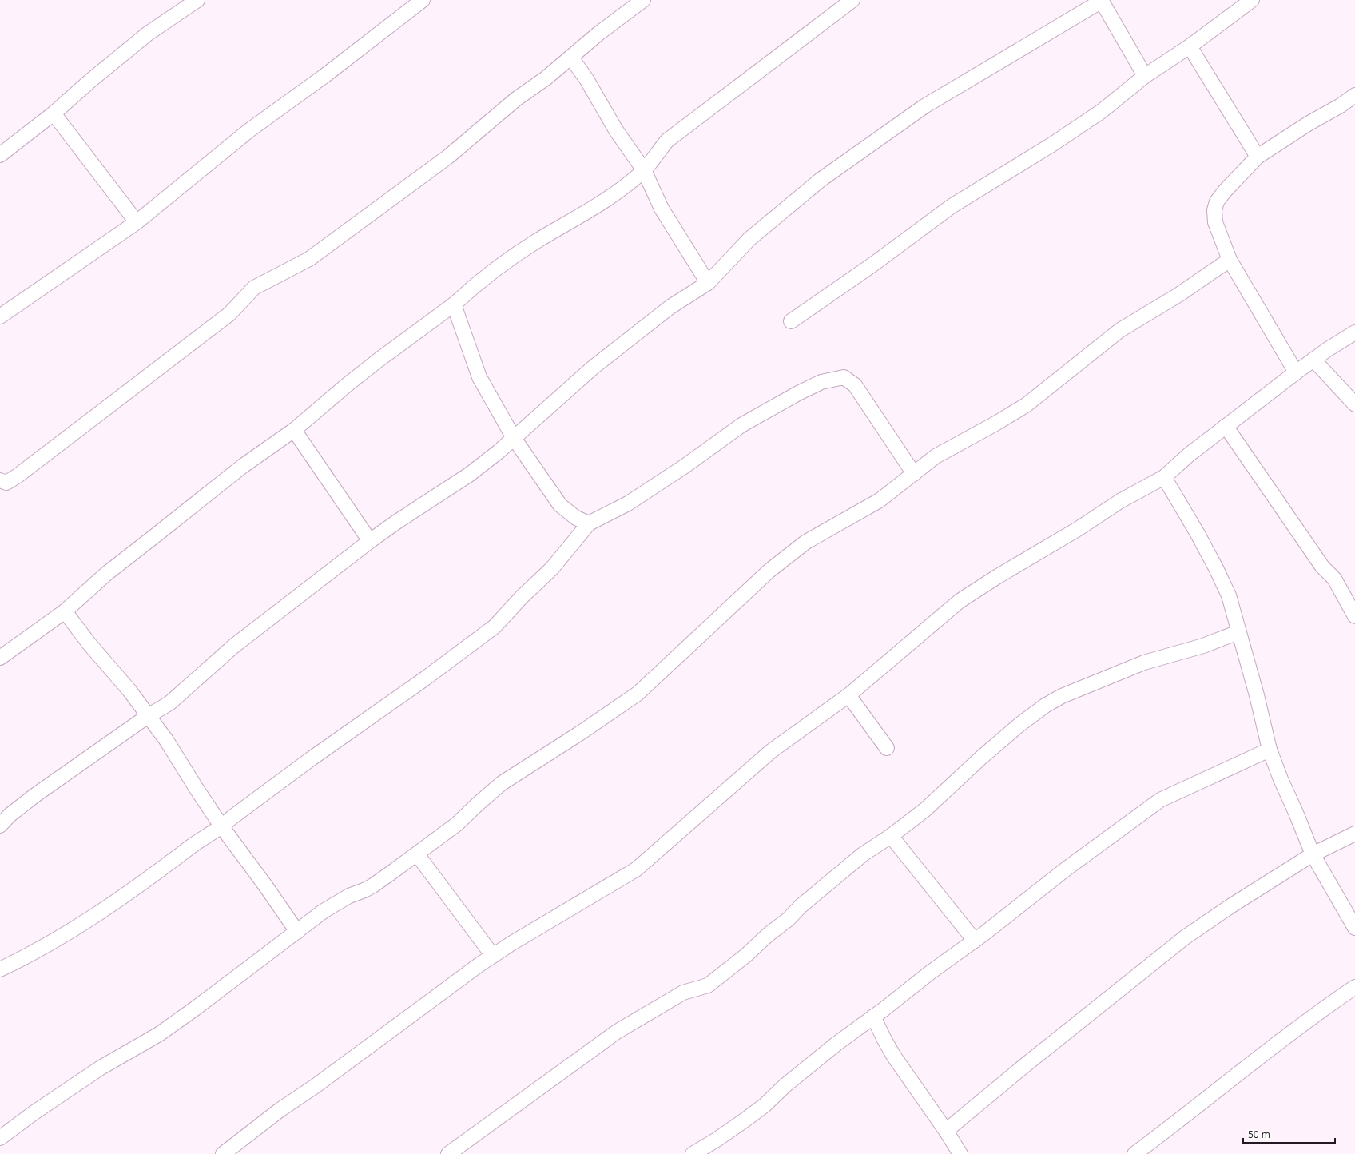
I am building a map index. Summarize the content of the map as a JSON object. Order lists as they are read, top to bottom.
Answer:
{
  "scale_bar": "50 m"
}
